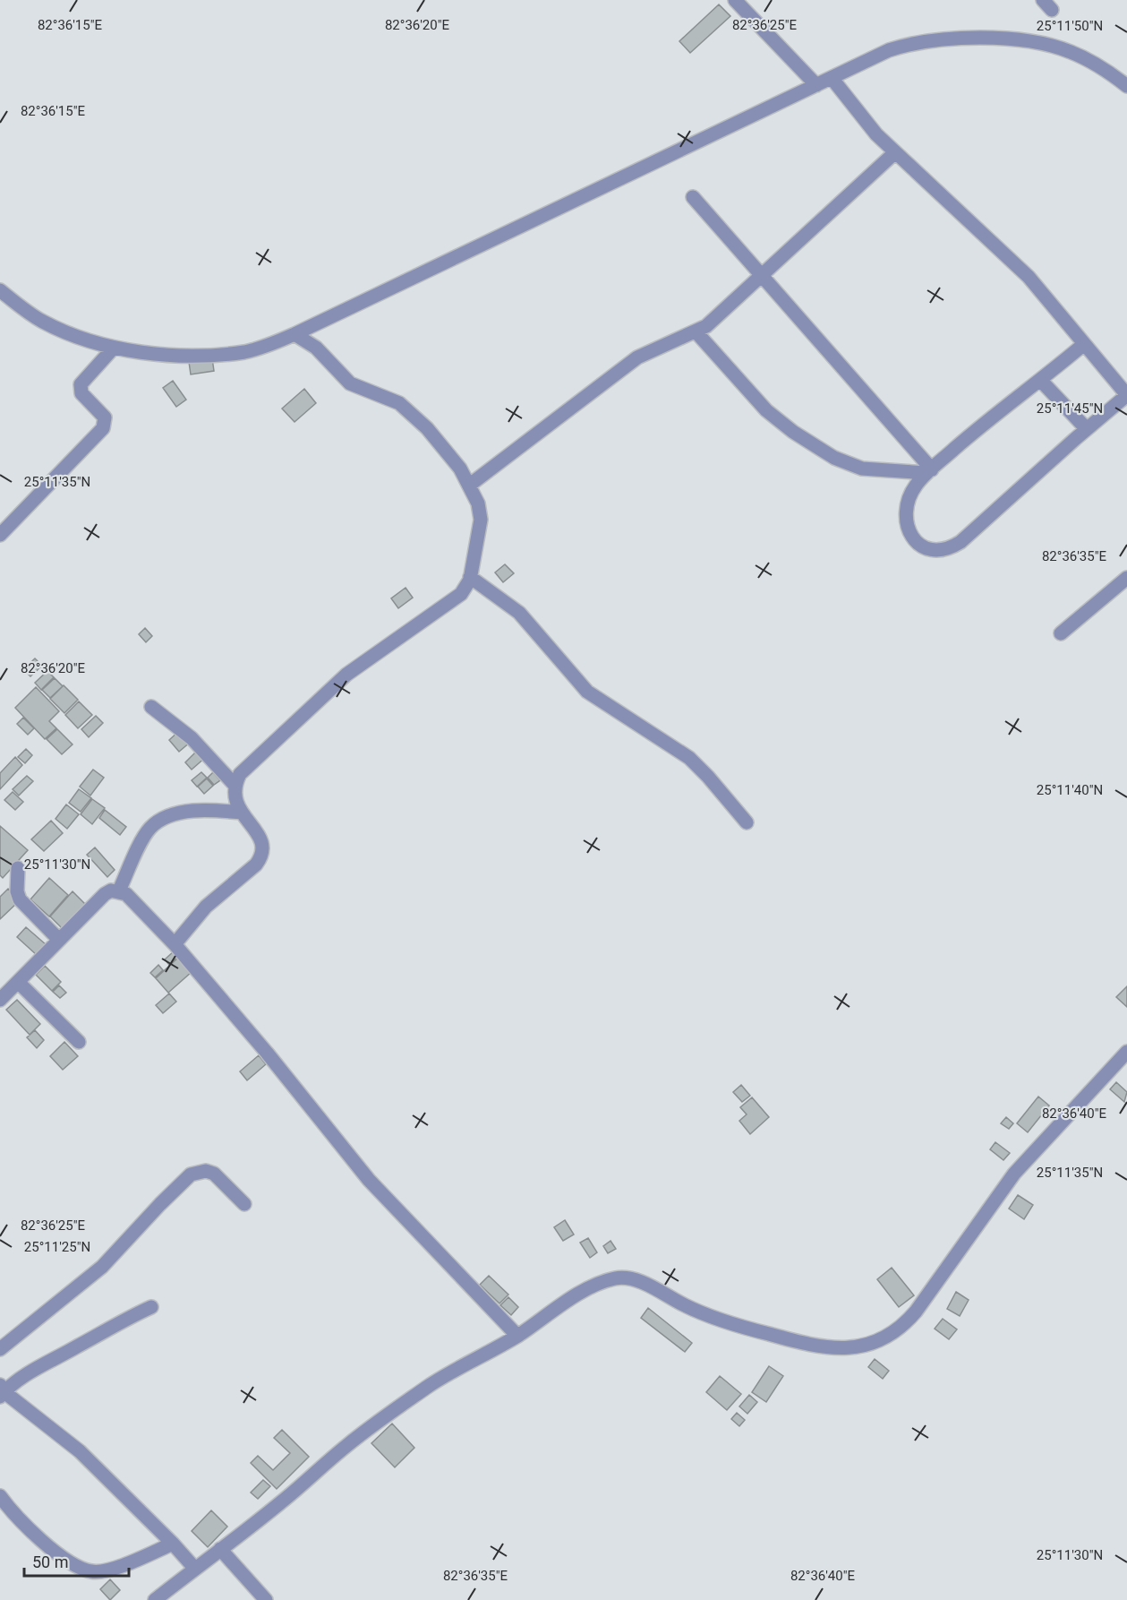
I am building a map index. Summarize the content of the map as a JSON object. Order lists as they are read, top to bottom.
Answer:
{
  "scale_bar": "50 m",
  "coordinates": [
    "82°36'15\"E",
    "82°36'20\"E",
    "82°36'25\"E",
    "25°11'50\"N",
    "25°11'45\"N",
    "25°11'35\"N",
    "82°36'35\"E",
    "25°11'40\"N",
    "25°11'30\"N",
    "82°36'40\"E",
    "25°11'25\"N"
  ]
}
